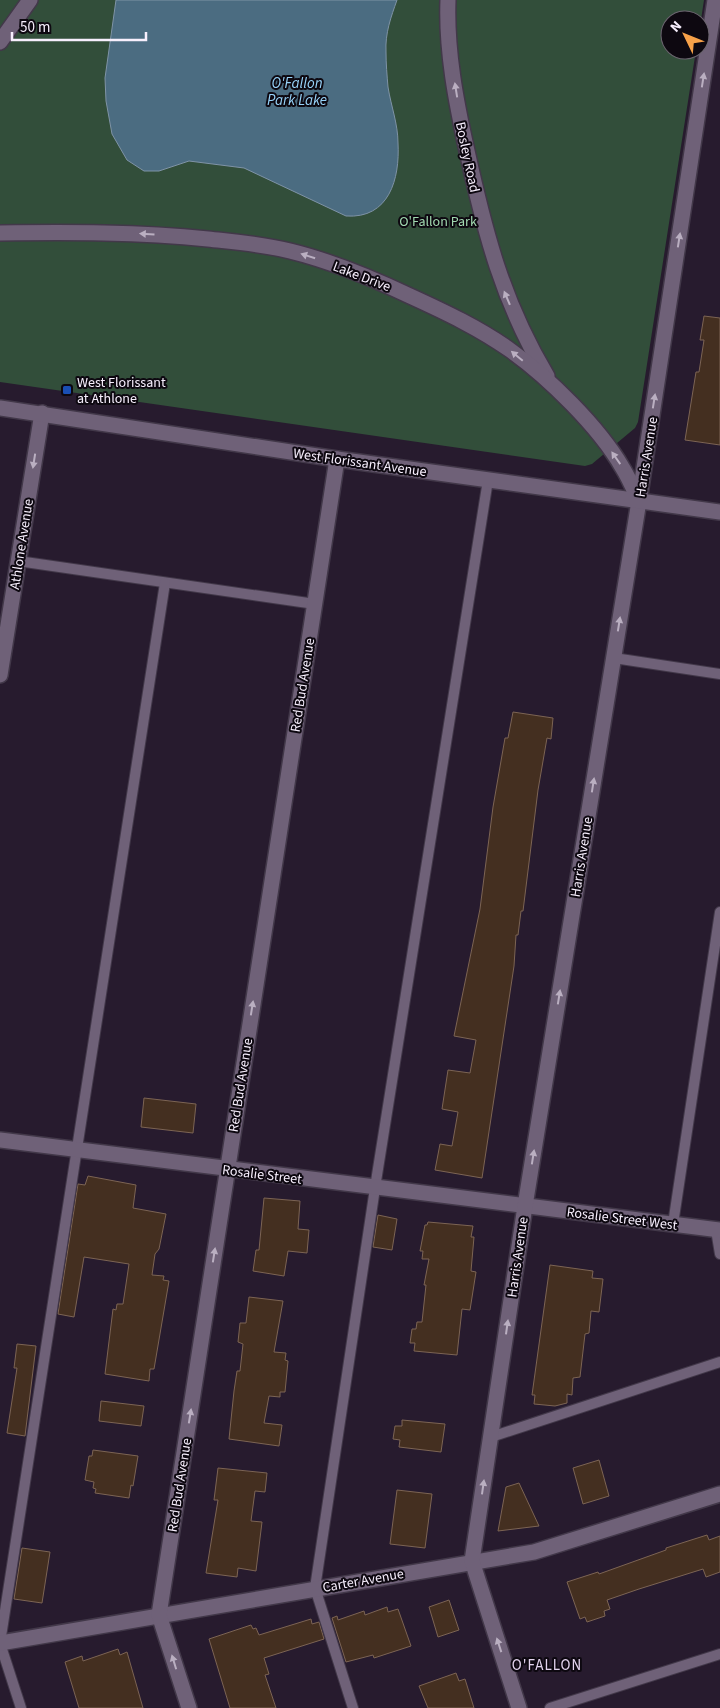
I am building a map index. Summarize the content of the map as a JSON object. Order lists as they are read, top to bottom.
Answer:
{
  "streets": {
    "street": [
      "Bosley Road",
      "Lake Drive",
      "Harris Avenue",
      "West Florissant Avenue",
      "Athlone Avenue",
      "Red Bud Avenue",
      "Rosalie Street",
      "Rosalie Street West",
      "Carter Avenue"
    ]
  },
  "crossings": [
    ["Bosley Road", "Lake Drive"],
    ["Lake Drive", "Harris Avenue"],
    ["Lake Drive", "West Florissant Avenue"],
    ["Harris Avenue", "West Florissant Avenue"],
    ["Harris Avenue", "Rosalie Street"],
    ["Harris Avenue", "Rosalie Street West"],
    ["Harris Avenue", "Carter Avenue"],
    ["West Florissant Avenue", "Athlone Avenue"],
    ["West Florissant Avenue", "Red Bud Avenue"],
    ["Red Bud Avenue", "Rosalie Street"],
    ["Red Bud Avenue", "Carter Avenue"],
    ["Rosalie Street", "Rosalie Street West"]
  ],
  "one_way": [
    "Bosley Road",
    "Lake Drive",
    "Harris Avenue",
    "Athlone Avenue",
    "Red Bud Avenue"
  ],
  "districts": ["O'FALLON"],
  "water": ["O'Fallon Park Lake"],
  "parks": ["O'Fallon Park"],
  "places": {
    "transit": ["West Florissant at Athlone"]
  },
  "scale_bar": "50 m",
  "north": "top left"
}
